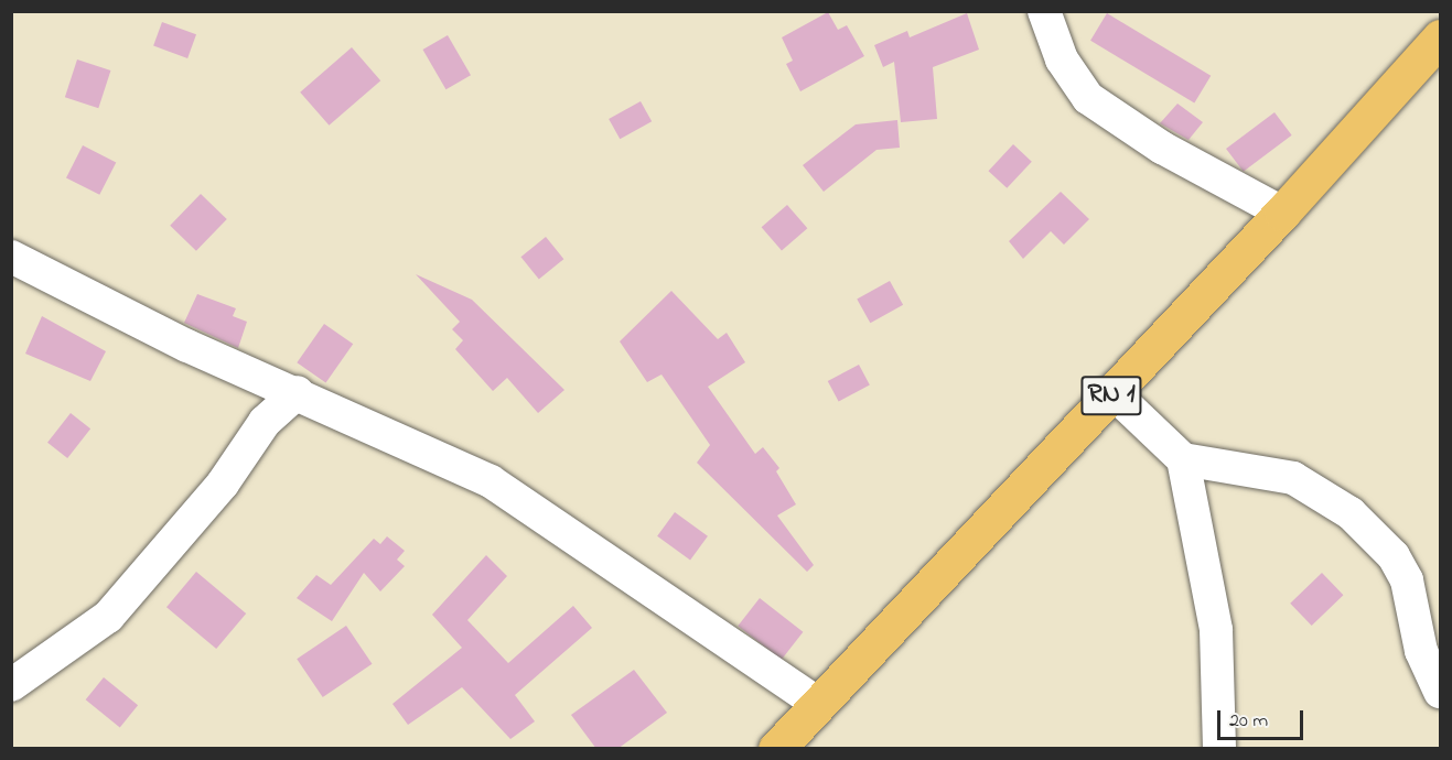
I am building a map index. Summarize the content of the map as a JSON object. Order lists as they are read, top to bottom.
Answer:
{
  "streets": {
    "main road": ["RN 1"]
  },
  "scale_bar": "20 m"
}
